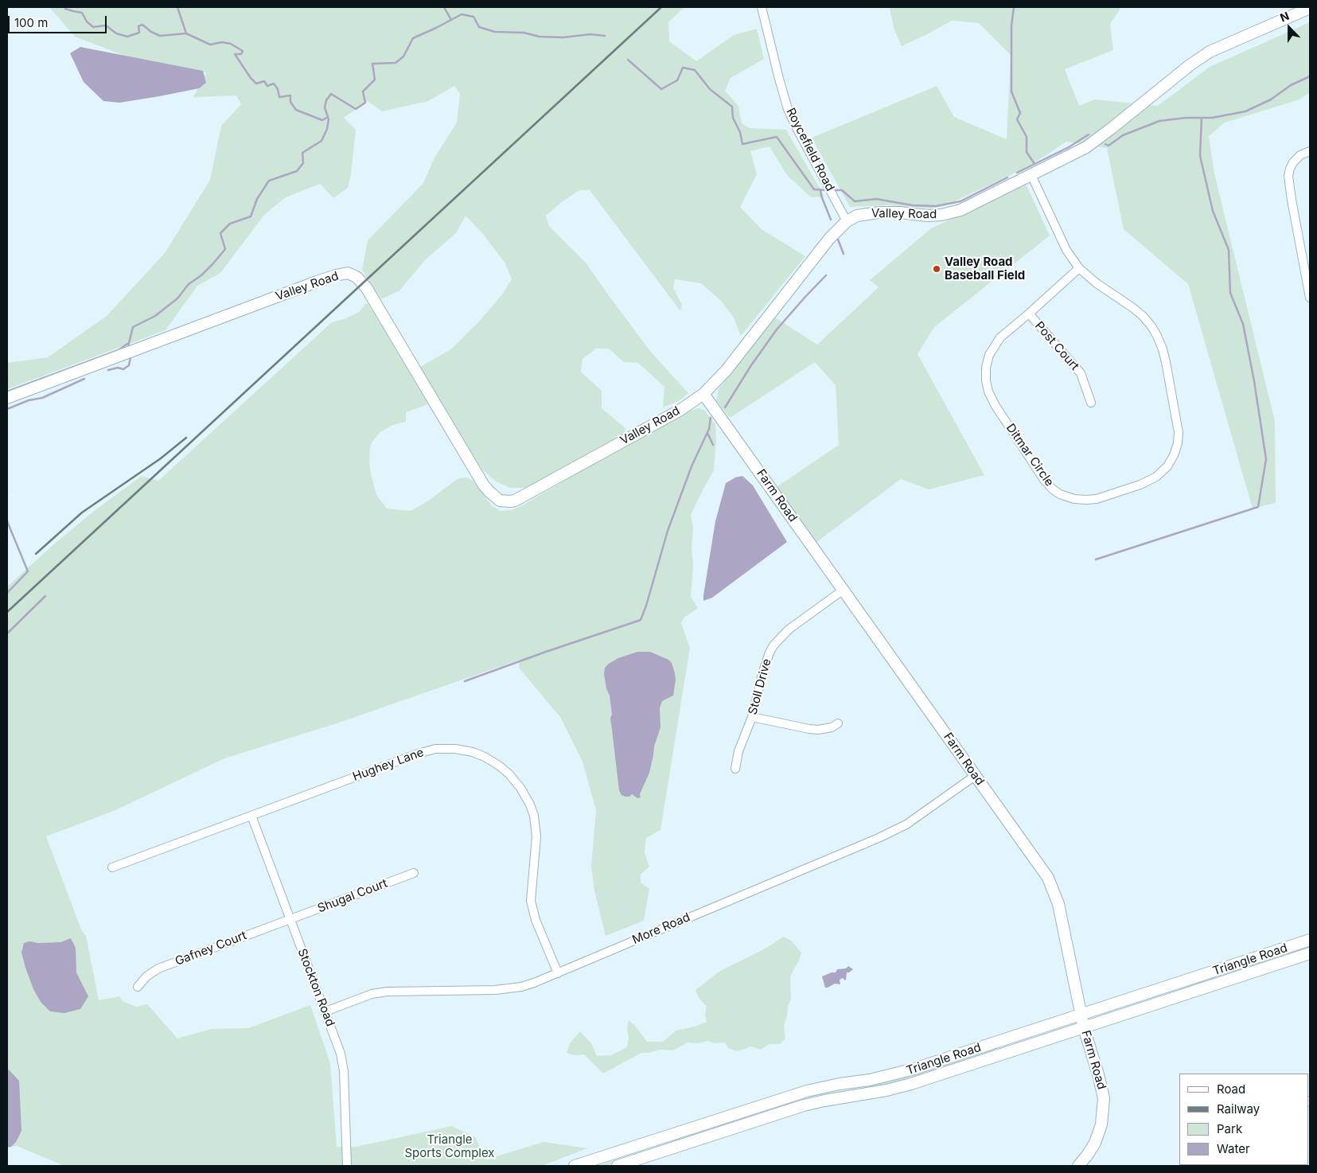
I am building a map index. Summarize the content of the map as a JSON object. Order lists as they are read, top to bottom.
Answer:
{
  "streets": {
    "street": [
      "Roycefield Road",
      "Valley Road",
      "Post Court",
      "Ditmar Circle",
      "Farm Road",
      "Stoll Drive",
      "Hughey Lane",
      "Shugal Court",
      "More Road",
      "Gafney Court",
      "Triangle Road",
      "Stockton Road"
    ]
  },
  "crossings": [
    ["Roycefield Road", "Valley Road"],
    ["Valley Road", "Ditmar Circle"],
    ["Valley Road", "Farm Road"],
    ["Post Court", "Ditmar Circle"],
    ["Farm Road", "Stoll Drive"],
    ["Farm Road", "More Road"],
    ["Farm Road", "Triangle Road"],
    ["Hughey Lane", "More Road"],
    ["Hughey Lane", "Stockton Road"],
    ["Shugal Court", "Gafney Court"],
    ["Shugal Court", "Stockton Road"],
    ["More Road", "Stockton Road"],
    ["Gafney Court", "Stockton Road"]
  ],
  "parks": ["Triangle Sports Complex"],
  "places": ["Valley Road Baseball Field"],
  "legend": [
    "Road",
    "Railway",
    "Park",
    "Water"
  ],
  "scale_bar": "100 m",
  "north": "top"
}
